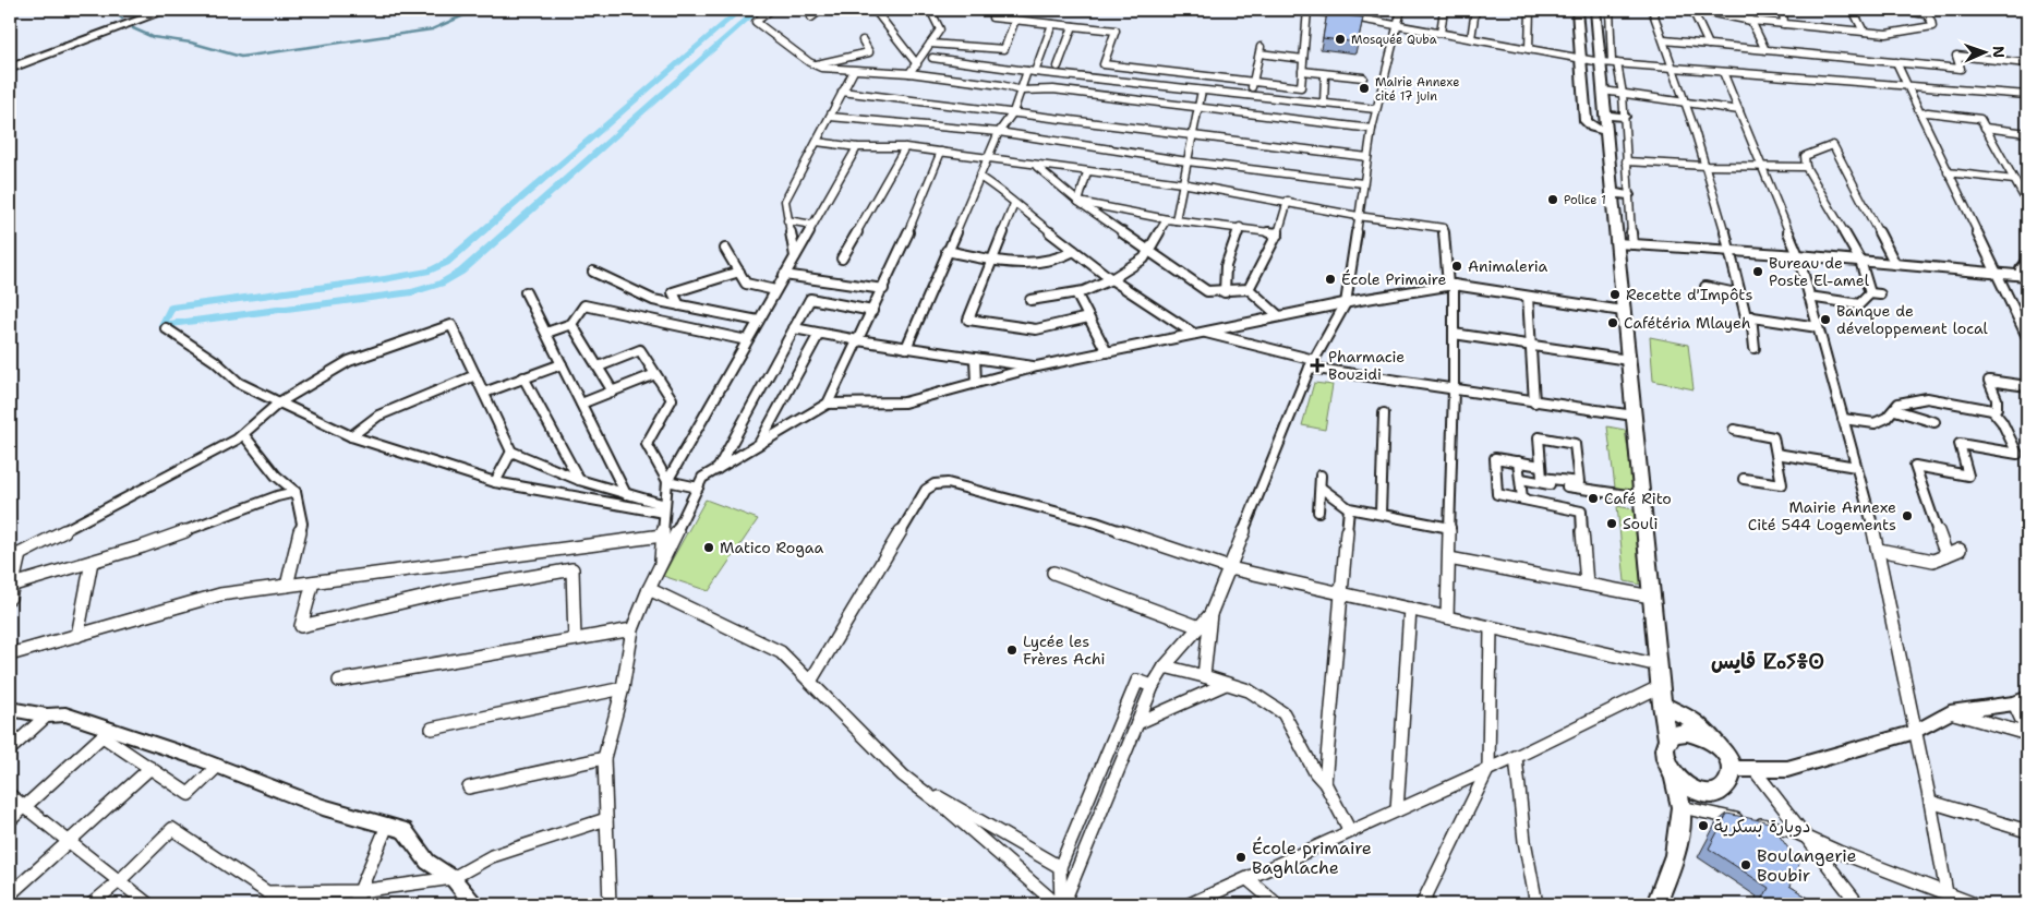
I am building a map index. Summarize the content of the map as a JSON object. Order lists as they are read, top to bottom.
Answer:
{
  "districts": ["قايس ⵇⴰⵢⴻⵙ"],
  "places": {
    "other": [
      "Mosquée Quba",
      "Mairie Annexe cité 17 juin",
      "Police 1",
      "Animaleria",
      "Bureau de Poste El-amel",
      "École Primaire",
      "Recette d'Impôts",
      "Banque de développement local",
      "Cafétéria Mlayeh",
      "Café Rito",
      "Mairie Annexe Cité 544 Logements",
      "Souli",
      "Matico Rogaa",
      "Lycée les Frères Achi",
      "دوبارة بسكرية",
      "École primaire Baghlache",
      "Boulangerie Boubir"
    ],
    "health": ["Pharmacie Bouzidi"]
  },
  "north": "right"
}
